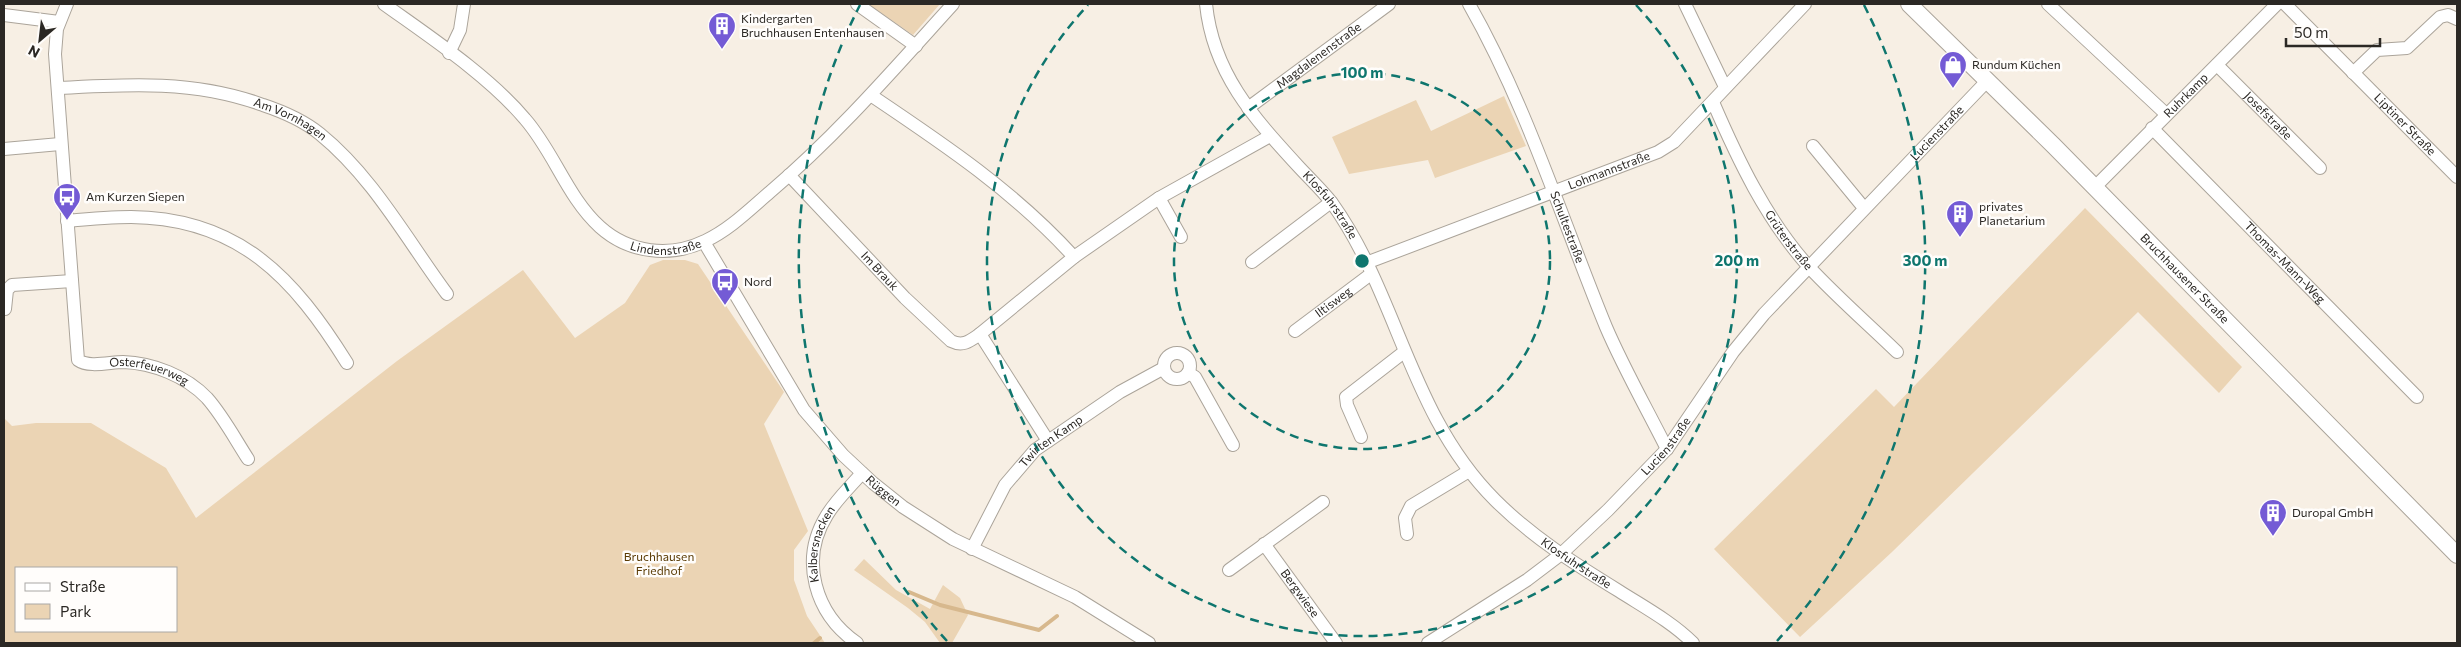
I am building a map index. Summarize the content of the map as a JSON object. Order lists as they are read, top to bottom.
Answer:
{
  "streets": {
    "street": [
      "Magdalenenstraße",
      "Ruhrkamp",
      "Josefstraße",
      "Am Vornhagen",
      "Liptiner Straße",
      "Lucienstraße",
      "Lohmannstraße",
      "Klosfuhrstraße",
      "Schultestraße",
      "Grüterstraße",
      "Lindenstraße",
      "Thomas-Mann-Weg",
      "Im Brauk",
      "Bruchhausener Straße",
      "Iltisweg",
      "Osterfeuerweg",
      "Twirten Kamp",
      "Rüggen",
      "Kalbersnacken",
      "Bergwiese"
    ]
  },
  "crossings": [
    ["Magdalenenstraße", "Klosfuhrstraße"],
    ["Ruhrkamp", "Josefstraße"],
    ["Ruhrkamp", "Thomas-Mann-Weg"],
    ["Ruhrkamp", "Bruchhausener Straße"],
    ["Lucienstraße", "Klosfuhrstraße"],
    ["Lucienstraße", "Schultestraße"],
    ["Lucienstraße", "Grüterstraße"],
    ["Lucienstraße", "Bruchhausener Straße"],
    ["Lohmannstraße", "Klosfuhrstraße"],
    ["Lohmannstraße", "Schultestraße"],
    ["Lohmannstraße", "Grüterstraße"],
    ["Lohmannstraße", "Iltisweg"],
    ["Klosfuhrstraße", "Im Brauk"],
    ["Klosfuhrstraße", "Iltisweg"],
    ["Lindenstraße", "Im Brauk"],
    ["Lindenstraße", "Rüggen"],
    ["Twirten Kamp", "Rüggen"],
    ["Rüggen", "Kalbersnacken"]
  ],
  "parks": ["Bruchhausen Friedhof"],
  "places": {
    "building": ["Kindergarten Bruchhausen Entenhausen", "privates Planetarium", "Duropal GmbH"],
    "shop": ["Rundum Küchen"],
    "bus stop": ["Am Kurzen Siepen", "Nord"]
  },
  "legend": ["Straße", "Park"],
  "scale_bar": "50 m",
  "north": "bottom left",
  "rings": ["100 m", "200 m", "300 m"]
}
